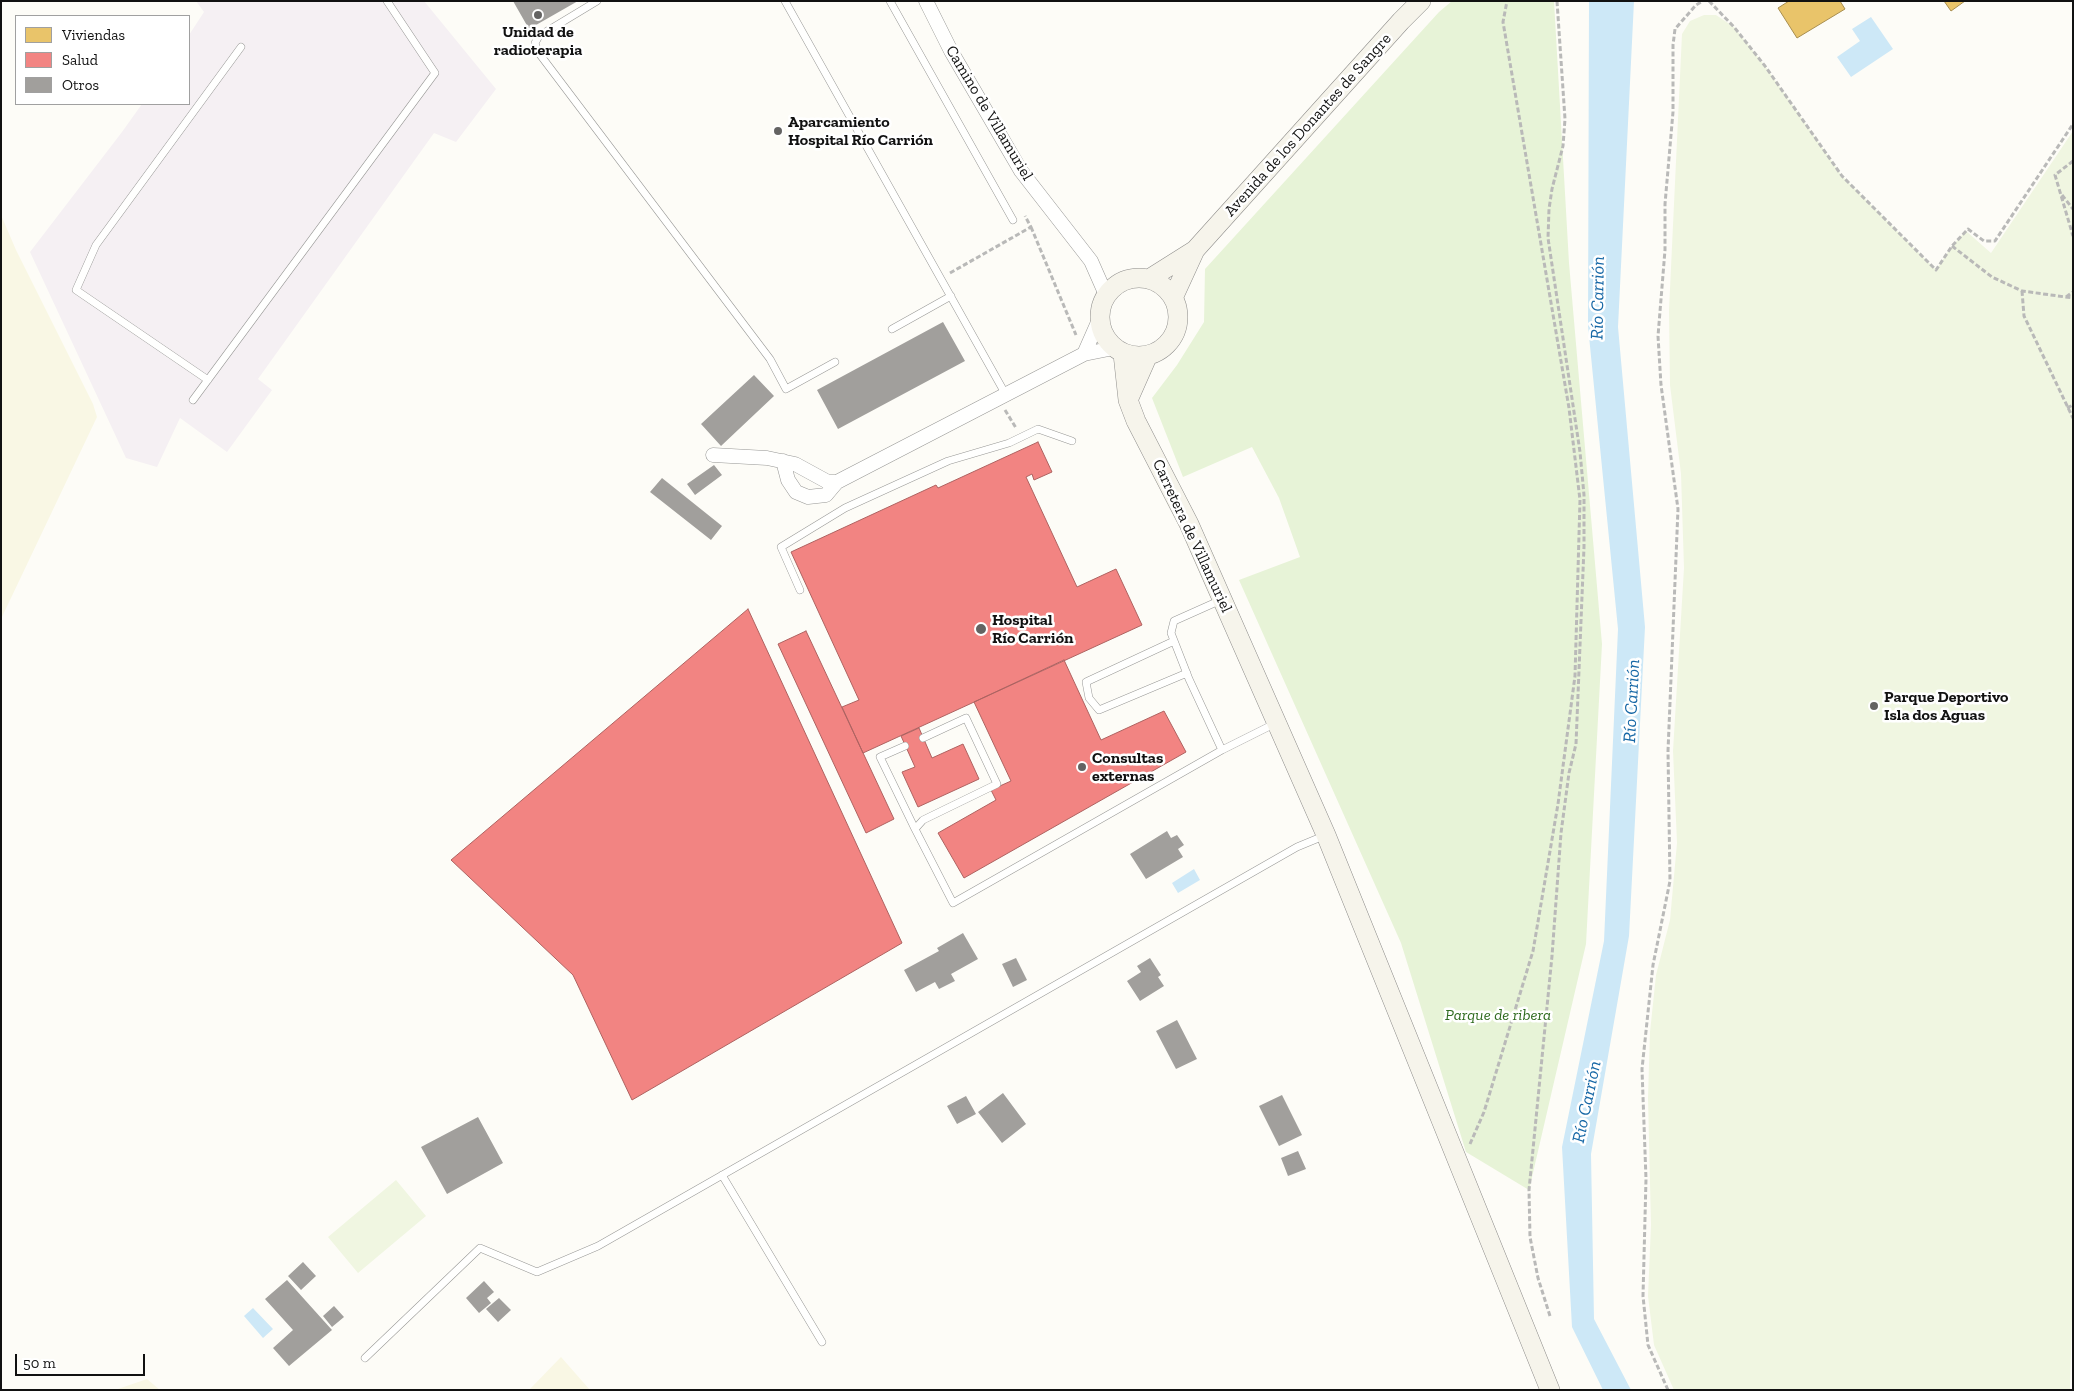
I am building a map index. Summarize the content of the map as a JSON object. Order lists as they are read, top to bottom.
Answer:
{
  "streets": {
    "main road": ["Avenida de los Donantes de Sangre", "Carretera de Villamuriel"],
    "street": ["Camino de Villamuriel"]
  },
  "crossings": [
    ["Camino de Villamuriel", "Avenida de los Donantes de Sangre"],
    ["Camino de Villamuriel", "Carretera de Villamuriel"],
    ["Avenida de los Donantes de Sangre", "Carretera de Villamuriel"]
  ],
  "water": ["Río Carrión"],
  "parks": ["Parque de ribera"],
  "places": [
    "Unidad de radioterapia",
    "Aparcamiento Hospital Río Carrión",
    "Hospital Río Carrión",
    "Parque Deportivo Isla dos Aguas",
    "Consultas externas"
  ],
  "legend": ["Viviendas", "Salud", "Otros"],
  "scale_bar": "50 m"
}
